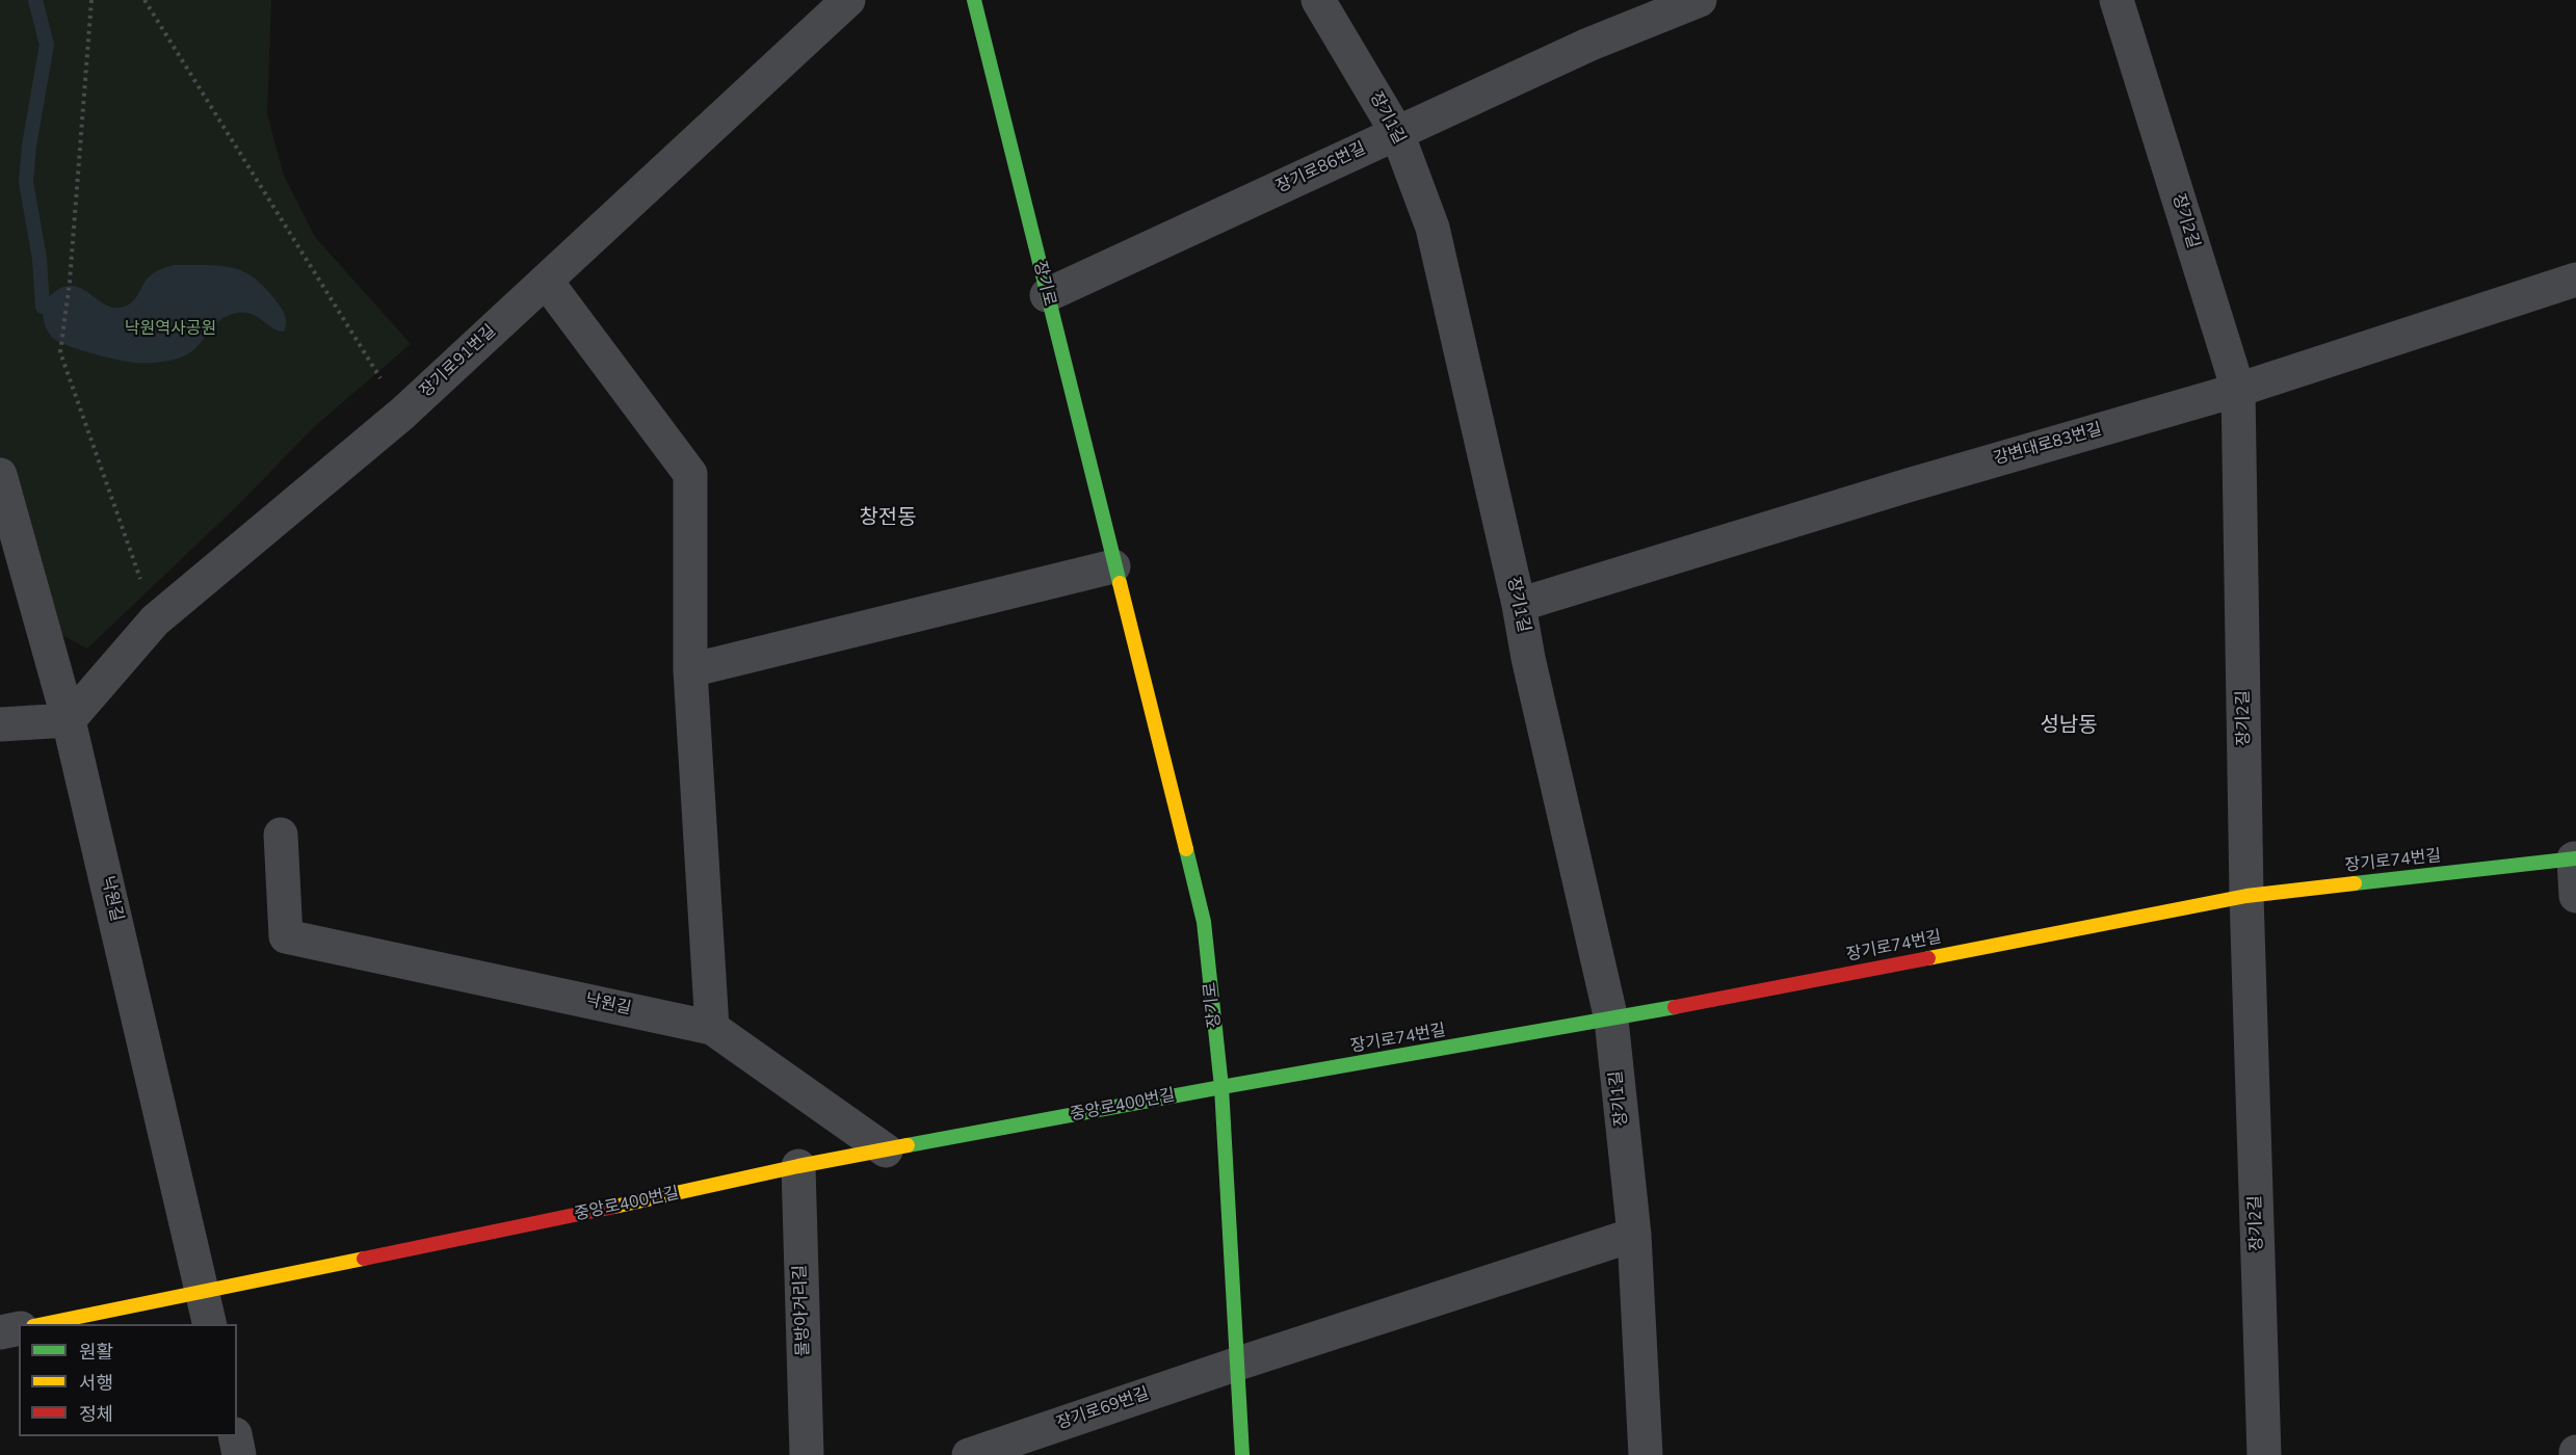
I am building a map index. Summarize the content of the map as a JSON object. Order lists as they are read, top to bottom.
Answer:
{
  "streets": {
    "street": [
      "장기1길",
      "장기로86번길",
      "장기2길",
      "장기로",
      "장기로91번길",
      "강변대로83번길",
      "장기로74번길",
      "낙원길",
      "중앙로400번길",
      "물방아거리길",
      "장기로69번길"
    ]
  },
  "crossings": [
    ["장기1길", "장기로86번길"],
    ["장기1길", "강변대로83번길"],
    ["장기1길", "장기로74번길"],
    ["장기로86번길", "장기로"],
    ["장기2길", "강변대로83번길"],
    ["장기2길", "장기로74번길"],
    ["장기로", "장기로74번길"],
    ["장기로", "중앙로400번길"],
    ["장기로", "장기로69번길"],
    ["장기로91번길", "낙원길"],
    ["장기로74번길", "중앙로400번길"],
    ["낙원길", "중앙로400번길"],
    ["중앙로400번길", "물방아거리길"]
  ],
  "districts": ["창전동", "성남동"],
  "parks": ["낙원역사공원"],
  "legend": ["원활", "서행", "정체"]
}
